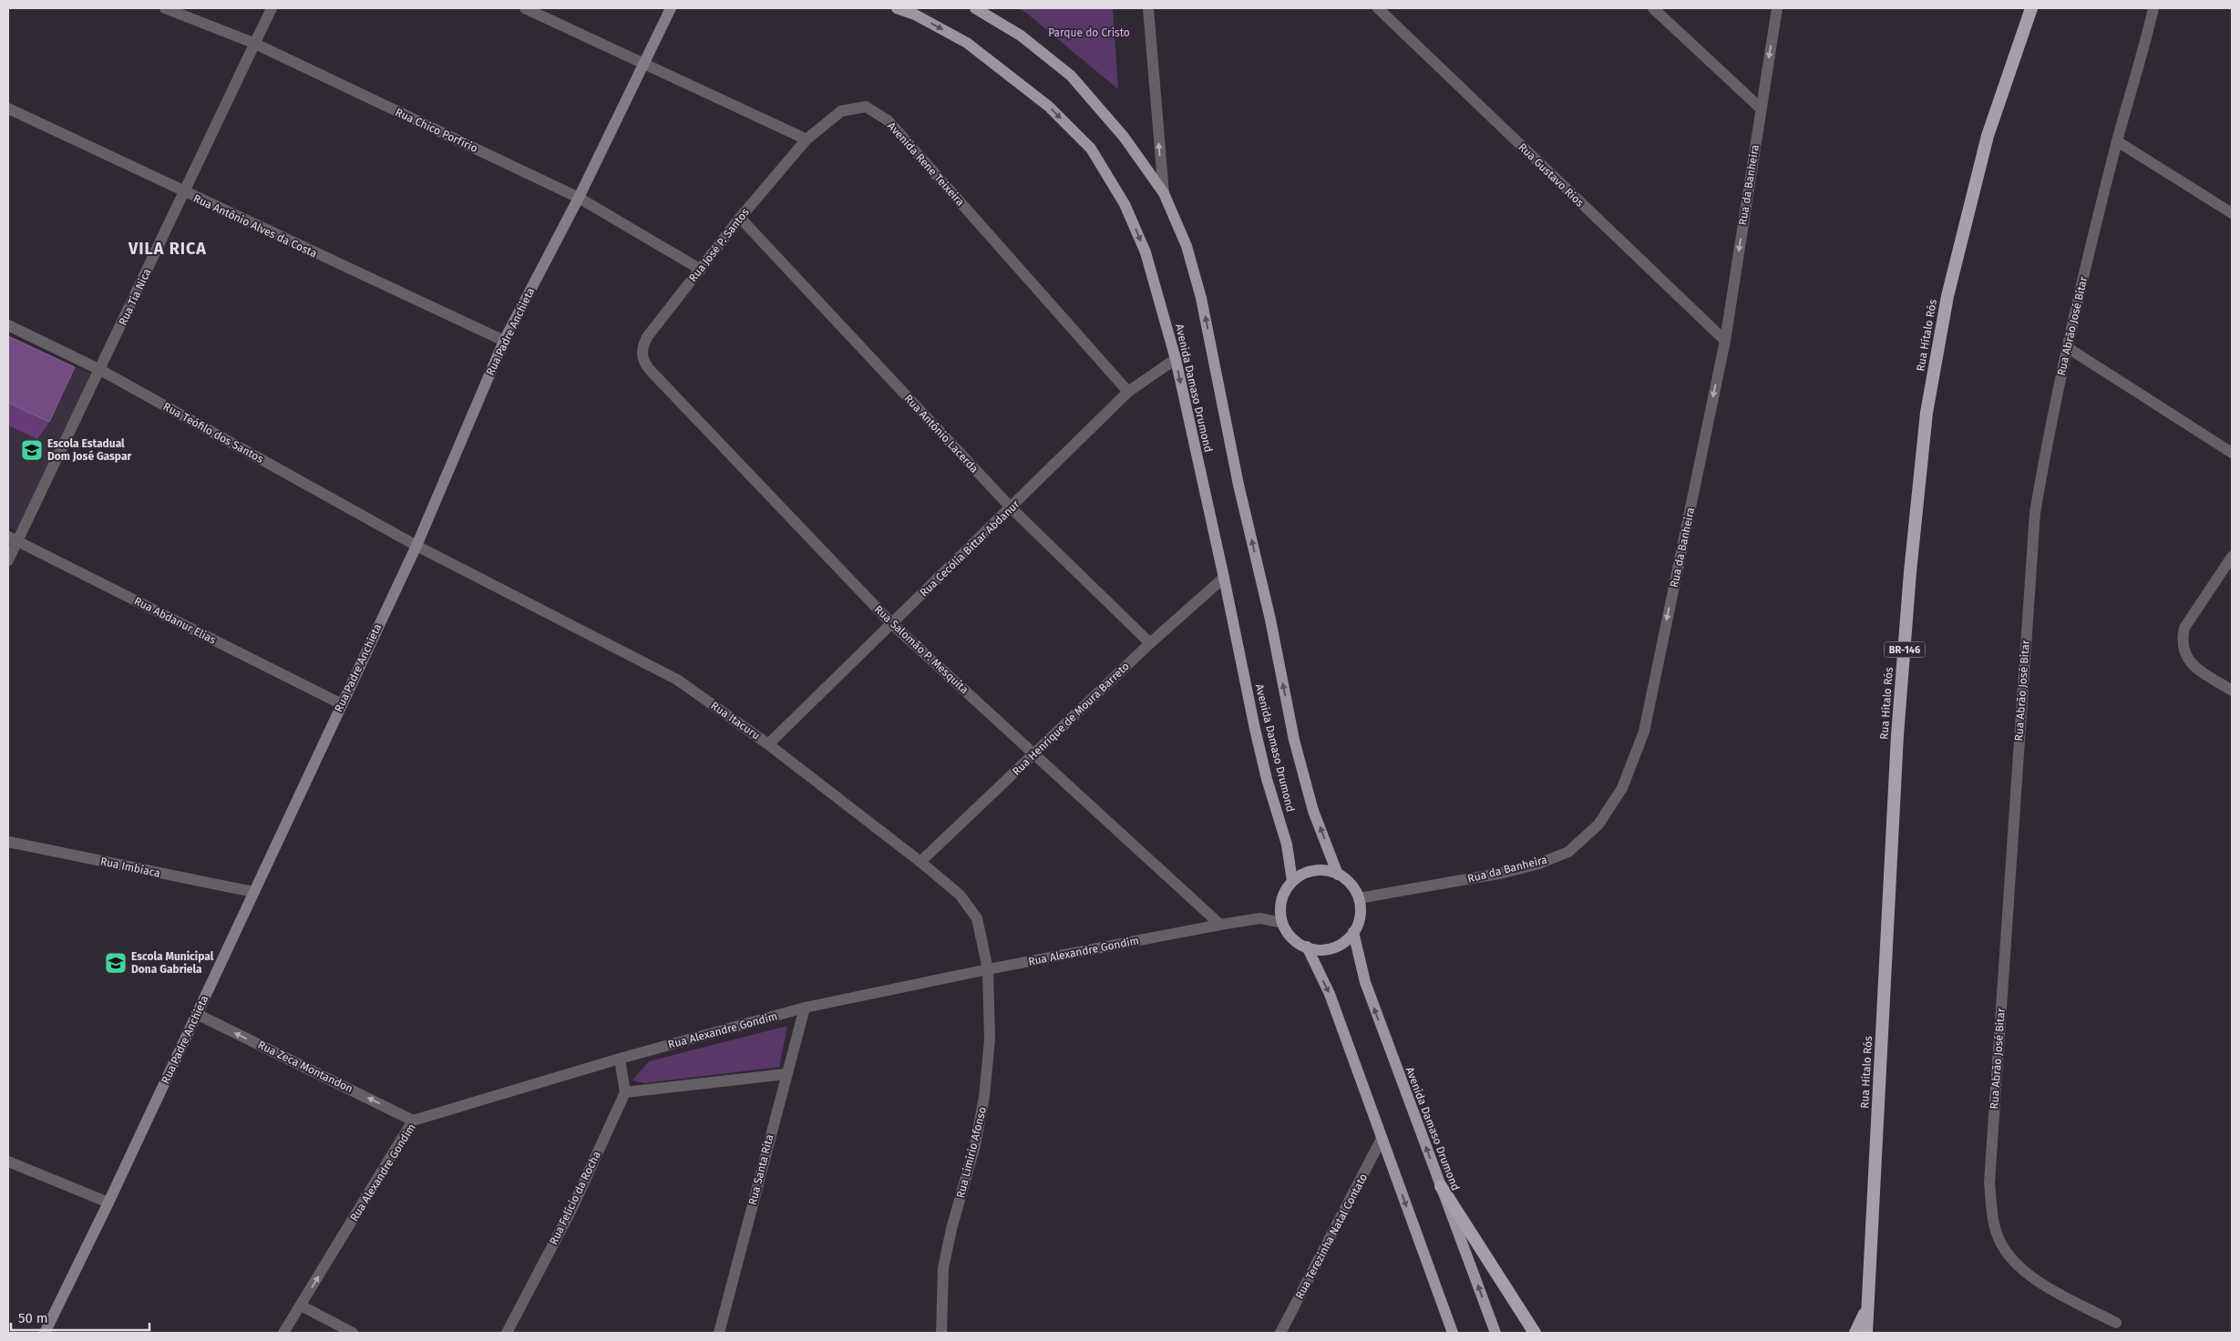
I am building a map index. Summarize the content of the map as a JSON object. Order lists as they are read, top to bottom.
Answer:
{
  "streets": {
    "highway": ["Rua Hítalo Rós", "BR-146"],
    "main road": ["Rua Padre Anchieta", "Avenida Damaso Drumond"],
    "street": [
      "Rua Chico Porfírio",
      "Avenida Rene Teixeira",
      "Rua Gustavo Rios",
      "Rua da Banheira",
      "Rua Antônio Alves da Costa",
      "Rua José P. Santos",
      "Rua Tia Nica",
      "Rua Abrão José Bitar",
      "Rua Teófilo dos Santos",
      "Rua Antônio Lacerda",
      "Rua Cecólia Bittar Abdanur",
      "Rua Abdanur Elias",
      "Rua Salomão P. Mesquita",
      "Rua Henrique de Moura Barreto",
      "Rua Itacuru",
      "Rua Imbiaca",
      "Rua Alexandre Gondim",
      "Rua Zeca Montandon",
      "Rua Limírio Afonso",
      "Rua Santa Rita",
      "Rua Felício da Rocha",
      "Rua Terezinha Natal Contato"
    ]
  },
  "crossings": [
    ["Rua Chico Porfírio", "Rua José P. Santos"],
    ["Rua Chico Porfírio", "Rua Tia Nica"],
    ["Rua Chico Porfírio", "Rua Padre Anchieta"],
    ["Avenida Rene Teixeira", "Rua José P. Santos"],
    ["Avenida Rene Teixeira", "Rua Cecólia Bittar Abdanur"],
    ["Rua Gustavo Rios", "Rua da Banheira"],
    ["Rua da Banheira", "Avenida Damaso Drumond"],
    ["Rua da Banheira", "Rua Alexandre Gondim"],
    ["Rua Antônio Alves da Costa", "Rua Tia Nica"],
    ["Rua Antônio Alves da Costa", "Rua Padre Anchieta"],
    ["Rua José P. Santos", "Rua Antônio Lacerda"],
    ["Rua José P. Santos", "Rua Salomão P. Mesquita"],
    ["Rua Tia Nica", "Rua Teófilo dos Santos"],
    ["Rua Tia Nica", "Rua Abdanur Elias"],
    ["Rua Padre Anchieta", "Rua Teófilo dos Santos"],
    ["Rua Padre Anchieta", "Rua Abdanur Elias"],
    ["Rua Padre Anchieta", "Rua Itacuru"],
    ["Rua Padre Anchieta", "Rua Imbiaca"],
    ["Rua Padre Anchieta", "Rua Zeca Montandon"],
    ["Avenida Damaso Drumond", "Rua Cecólia Bittar Abdanur"],
    ["Avenida Damaso Drumond", "Rua Henrique de Moura Barreto"],
    ["Avenida Damaso Drumond", "Rua Alexandre Gondim"],
    ["Rua Teófilo dos Santos", "Rua Itacuru"],
    ["Rua Antônio Lacerda", "Rua Cecólia Bittar Abdanur"],
    ["Rua Antônio Lacerda", "Rua Henrique de Moura Barreto"],
    ["Rua Cecólia Bittar Abdanur", "Rua Salomão P. Mesquita"],
    ["Rua Cecólia Bittar Abdanur", "Rua Itacuru"],
    ["Rua Salomão P. Mesquita", "Rua Henrique de Moura Barreto"],
    ["Rua Salomão P. Mesquita", "Rua Alexandre Gondim"],
    ["Rua Henrique de Moura Barreto", "Rua Itacuru"],
    ["Rua Itacuru", "Rua Alexandre Gondim"],
    ["Rua Itacuru", "Rua Limírio Afonso"],
    ["Rua Alexandre Gondim", "Rua Zeca Montandon"],
    ["Rua Alexandre Gondim", "Rua Limírio Afonso"],
    ["Rua Alexandre Gondim", "Rua Santa Rita"]
  ],
  "one_way": ["Rua da Banheira", "Rua Zeca Montandon"],
  "districts": ["VILA RICA"],
  "parks": ["Parque do Cristo"],
  "places": {
    "school or university": ["Escola Estadual Dom José Gaspar", "Escola Municipal Dona Gabriela"]
  },
  "scale_bar": "50 m"
}
